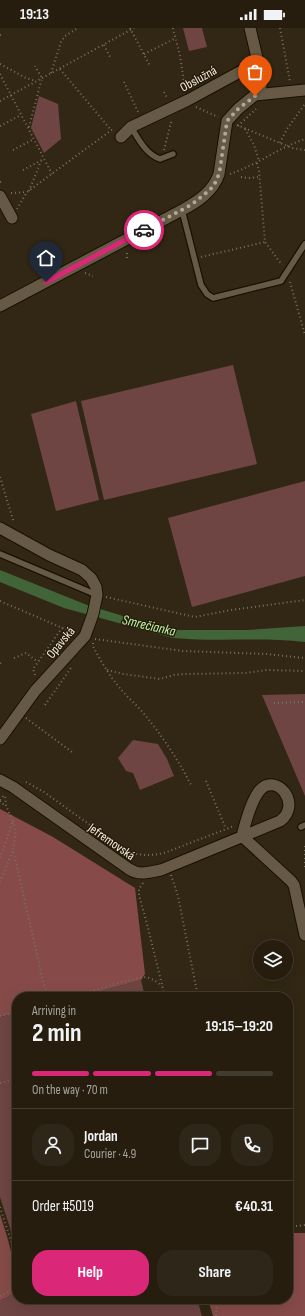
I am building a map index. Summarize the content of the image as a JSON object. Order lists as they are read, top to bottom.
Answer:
{
  "streets": {
    "street": ["Obslužná", "Opavská", "Jefremovská"]
  },
  "water": ["Smrečianka"],
  "page": {
    "status": "19:13",
    "heading": ["2 min", "Arriving in", "19:15–19:20"],
    "panel": [
      "Jordan",
      "Courier · 4.9",
      "Order #5019",
      "€40.31"
    ],
    "bar": "On the way · 70 m",
    "buttons": ["Help", "Share"]
  }
}
